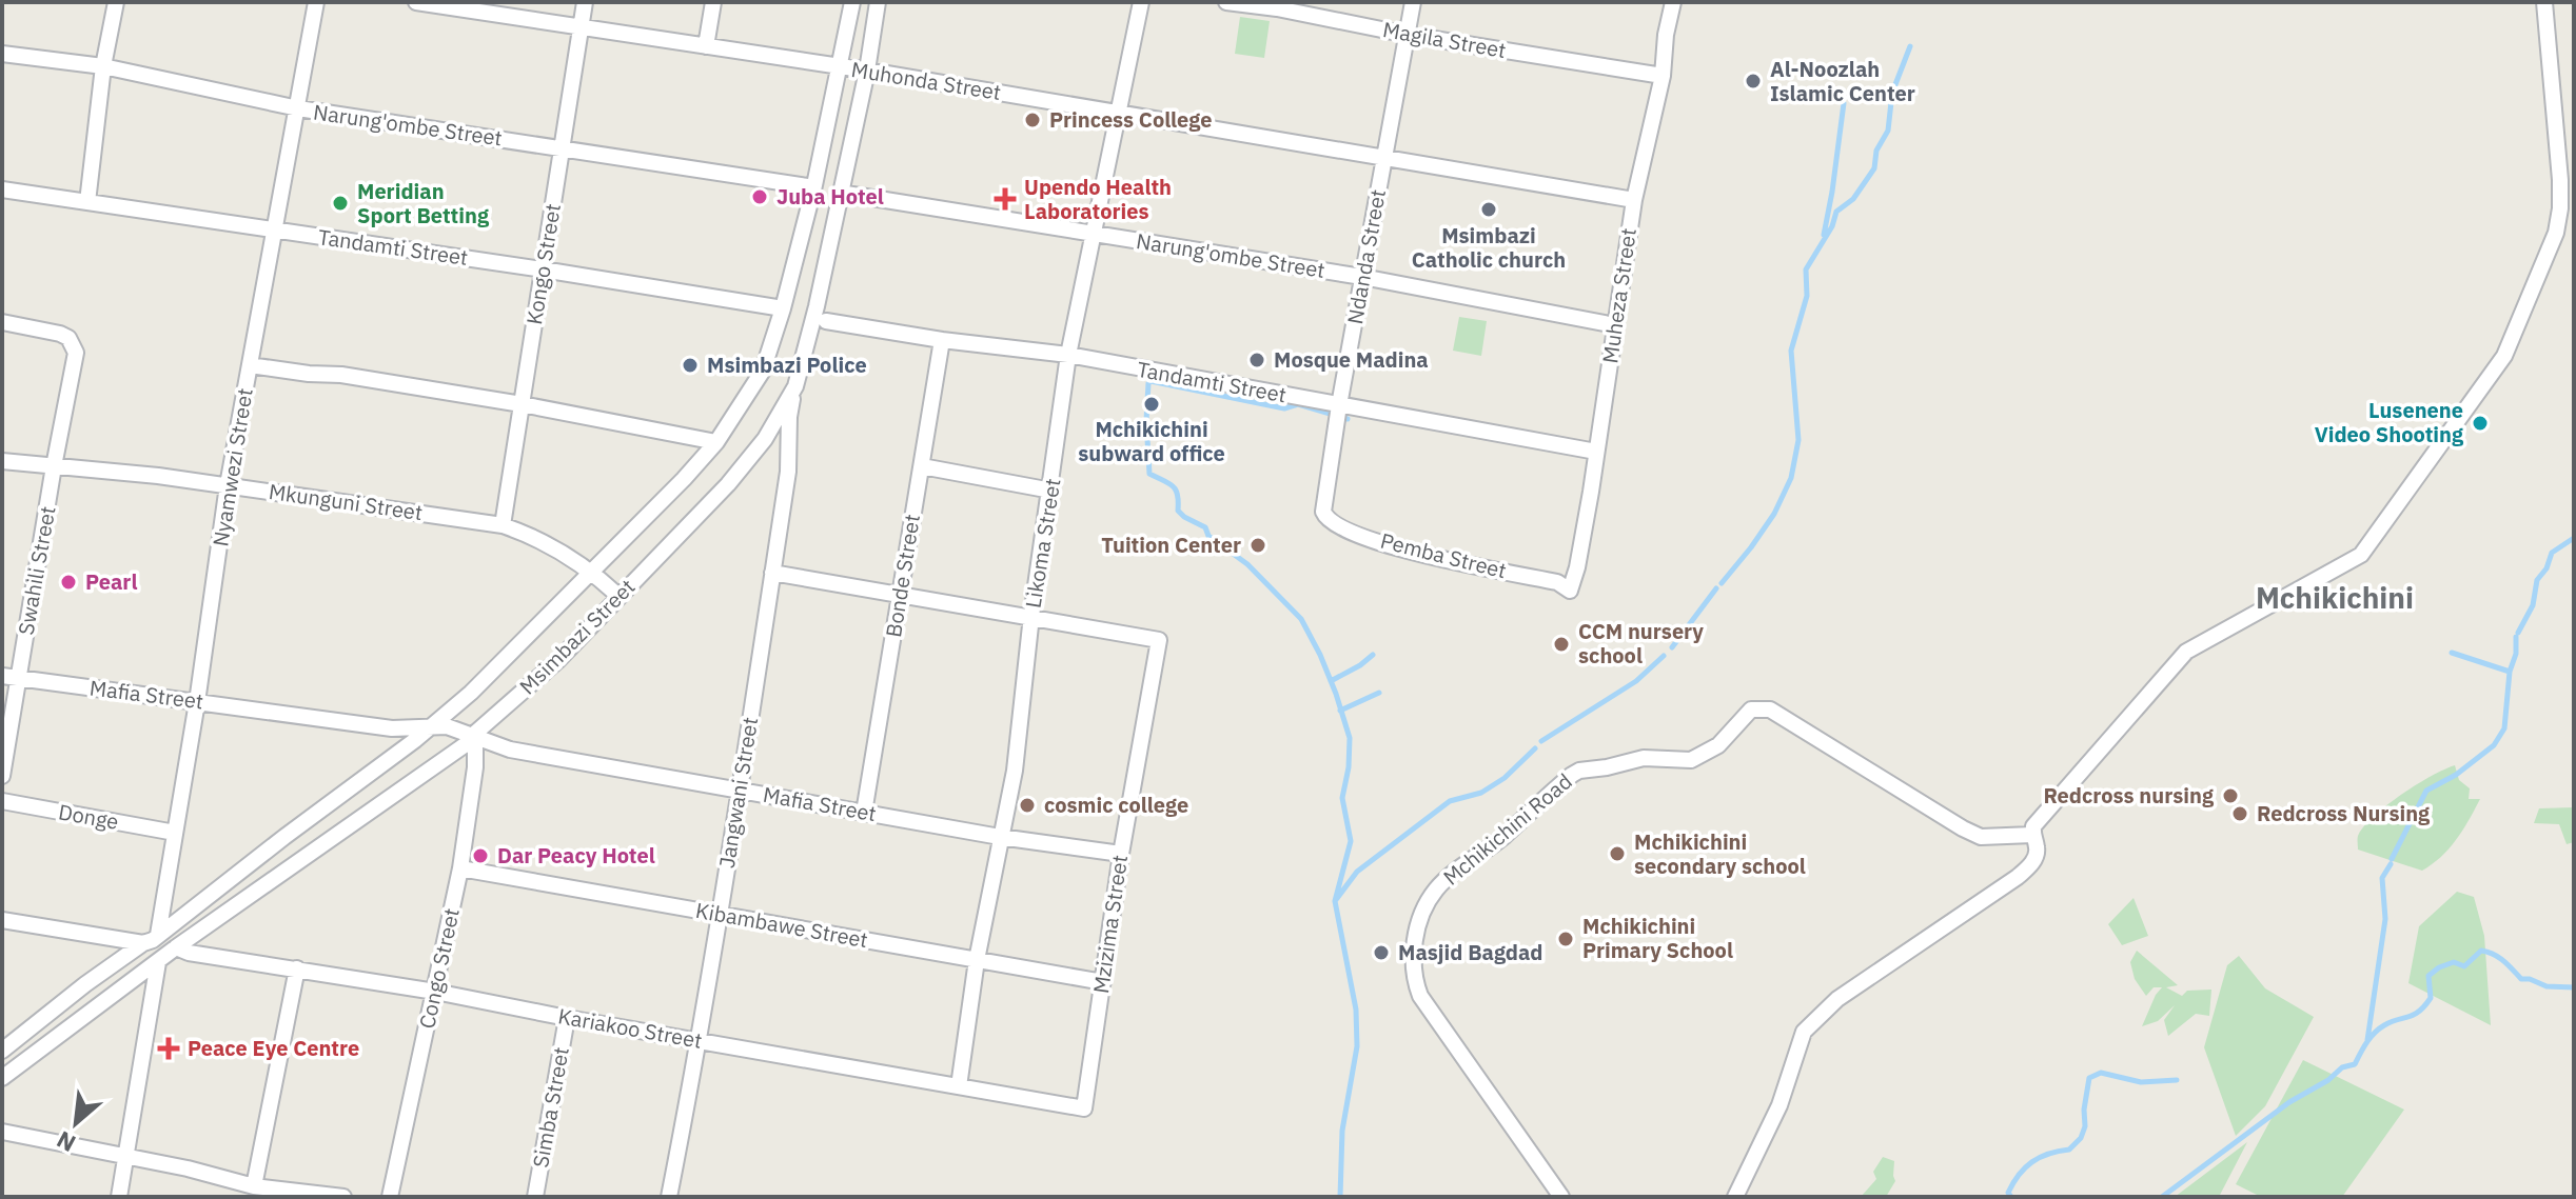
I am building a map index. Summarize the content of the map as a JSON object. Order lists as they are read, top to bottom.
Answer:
{
  "streets": {
    "street": [
      "Magila Street",
      "Muhonda Street",
      "Narung'ombe Street",
      "Tandamti Street",
      "Ndanda Street",
      "Kongo Street",
      "Muheza Street",
      "Nyamwezi Street",
      "Mkunguni Street",
      "Likoma Street",
      "Pemba Street",
      "Swahili Street",
      "Bonde Street",
      "Msimbazi Street",
      "Mafia Street",
      "Jangwani Street",
      "Donge",
      "Mchikichini Road",
      "Mzizima Street",
      "Kibambawe Street",
      "Congo Street",
      "Kariakoo Street",
      "Simba Street"
    ]
  },
  "crossings": [
    ["Magila Street", "Ndanda Street"],
    ["Magila Street", "Muheza Street"],
    ["Muhonda Street", "Ndanda Street"],
    ["Muhonda Street", "Kongo Street"],
    ["Muhonda Street", "Muheza Street"],
    ["Muhonda Street", "Likoma Street"],
    ["Muhonda Street", "Msimbazi Street"],
    ["Narung'ombe Street", "Ndanda Street"],
    ["Narung'ombe Street", "Kongo Street"],
    ["Narung'ombe Street", "Muheza Street"],
    ["Narung'ombe Street", "Nyamwezi Street"],
    ["Narung'ombe Street", "Likoma Street"],
    ["Narung'ombe Street", "Msimbazi Street"],
    ["Tandamti Street", "Ndanda Street"],
    ["Tandamti Street", "Kongo Street"],
    ["Tandamti Street", "Muheza Street"],
    ["Tandamti Street", "Nyamwezi Street"],
    ["Tandamti Street", "Likoma Street"],
    ["Tandamti Street", "Bonde Street"],
    ["Tandamti Street", "Msimbazi Street"],
    ["Ndanda Street", "Pemba Street"],
    ["Kongo Street", "Mkunguni Street"],
    ["Muheza Street", "Pemba Street"],
    ["Nyamwezi Street", "Mkunguni Street"],
    ["Nyamwezi Street", "Msimbazi Street"],
    ["Nyamwezi Street", "Mafia Street"],
    ["Nyamwezi Street", "Donge"],
    ["Mkunguni Street", "Swahili Street"],
    ["Mkunguni Street", "Msimbazi Street"],
    ["Likoma Street", "Mafia Street"],
    ["Likoma Street", "Mzizima Street"],
    ["Likoma Street", "Kibambawe Street"],
    ["Likoma Street", "Kariakoo Street"],
    ["Swahili Street", "Mafia Street"],
    ["Bonde Street", "Mafia Street"],
    ["Msimbazi Street", "Mafia Street"],
    ["Msimbazi Street", "Jangwani Street"],
    ["Msimbazi Street", "Congo Street"],
    ["Msimbazi Street", "Kariakoo Street"],
    ["Mafia Street", "Jangwani Street"],
    ["Mafia Street", "Mzizima Street"],
    ["Mafia Street", "Congo Street"],
    ["Jangwani Street", "Kibambawe Street"],
    ["Jangwani Street", "Kariakoo Street"],
    ["Mzizima Street", "Kibambawe Street"],
    ["Mzizima Street", "Kariakoo Street"],
    ["Kibambawe Street", "Congo Street"],
    ["Congo Street", "Kariakoo Street"],
    ["Kariakoo Street", "Simba Street"]
  ],
  "districts": ["Mchikichini"],
  "places": {
    "other": [
      "Al-Noozlah Islamic Center",
      "Princess College",
      "Juba Hotel",
      "Meridian Sport Betting",
      "Msimbazi Catholic church",
      "Mosque Madina",
      "Msimbazi Police",
      "Mchikichini subward office",
      "Lusenene Video Shooting",
      "Tuition Center",
      "Pearl",
      "CCM nursery school",
      "Redcross nursing",
      "cosmic college",
      "Redcross Nursing",
      "Mchikichini secondary school",
      "Dar Peacy Hotel",
      "Mchikichini Primary School",
      "Masjid Bagdad"
    ],
    "health": ["Upendo Health Laboratories", "Peace Eye Centre"]
  },
  "north": "bottom left"
}
